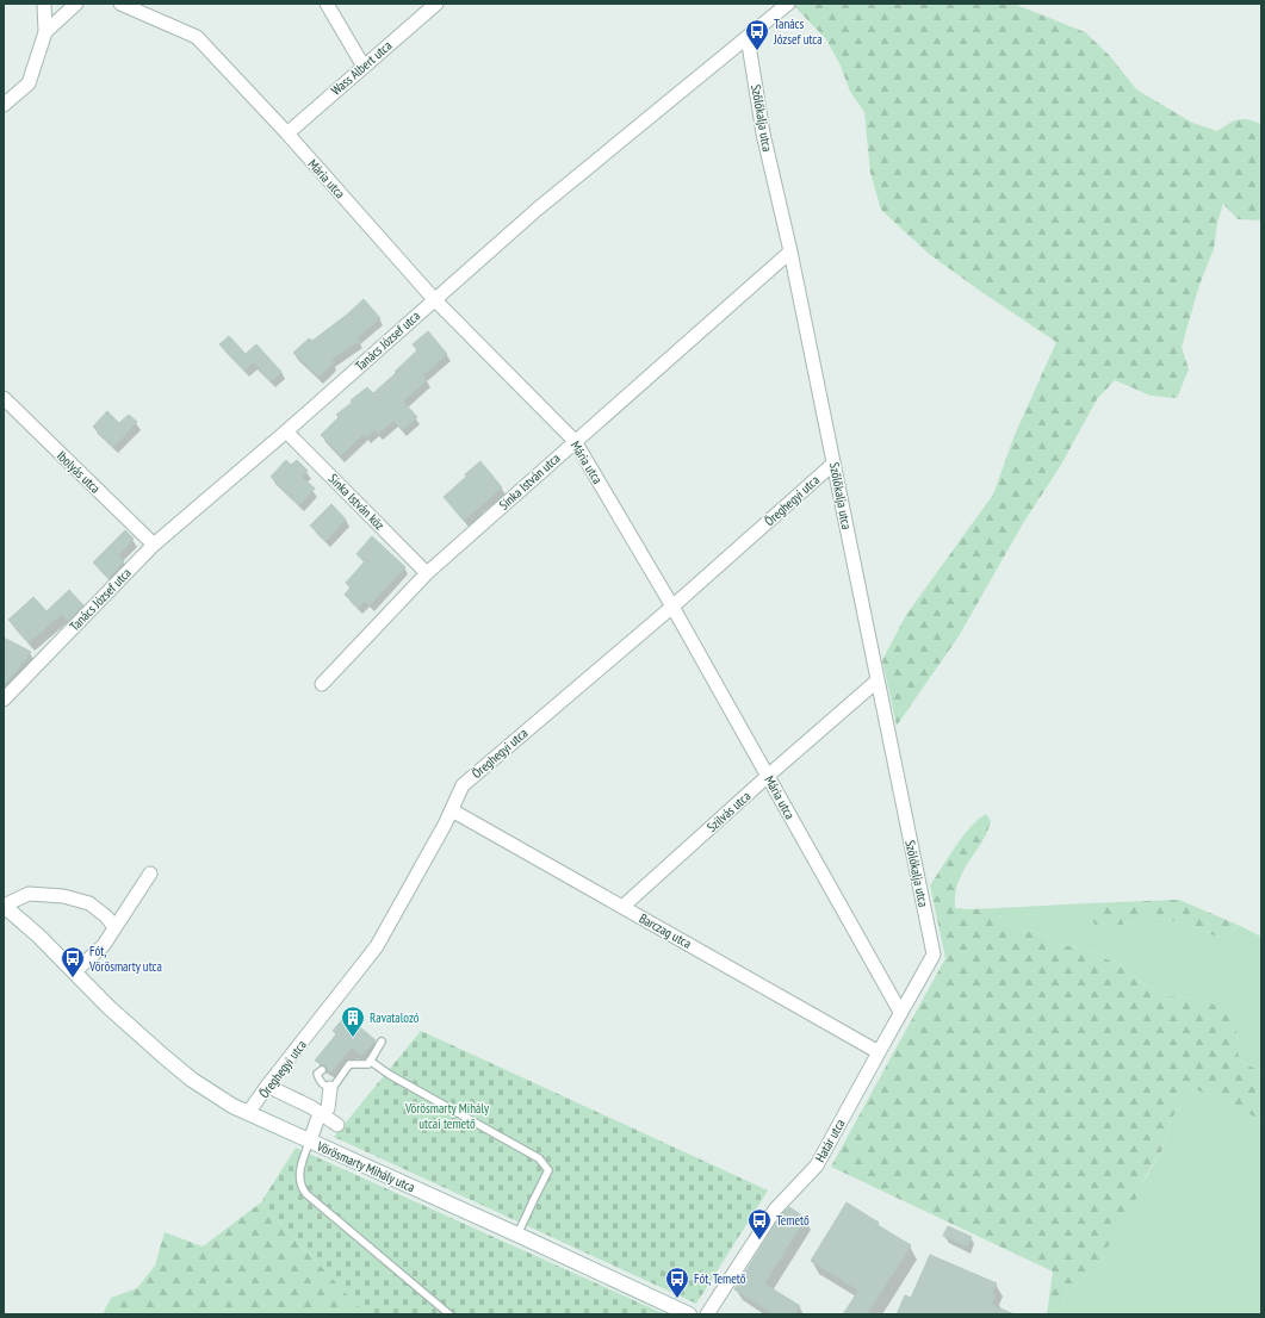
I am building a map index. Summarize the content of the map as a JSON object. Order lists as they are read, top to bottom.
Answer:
{
  "streets": {
    "main road": ["Vörösmarty Mihály utca"],
    "street": [
      "Wass Albert utca",
      "Szőlőkalja utca",
      "Mária utca",
      "Tanács József utca",
      "Ibolyás utca",
      "Sinka István utca",
      "Öreghegyi utca",
      "Sinka István köz",
      "Szilvás utca",
      "Barczag utca",
      "Határ utca"
    ]
  },
  "crossings": [
    ["Wass Albert utca", "Mária utca"],
    ["Szőlőkalja utca", "Tanács József utca"],
    ["Szőlőkalja utca", "Sinka István utca"],
    ["Szőlőkalja utca", "Öreghegyi utca"],
    ["Szőlőkalja utca", "Szilvás utca"],
    ["Szőlőkalja utca", "Határ utca"],
    ["Mária utca", "Tanács József utca"],
    ["Mária utca", "Sinka István utca"],
    ["Mária utca", "Öreghegyi utca"],
    ["Mária utca", "Szilvás utca"],
    ["Mária utca", "Határ utca"],
    ["Tanács József utca", "Ibolyás utca"],
    ["Tanács József utca", "Sinka István köz"],
    ["Sinka István utca", "Sinka István köz"],
    ["Öreghegyi utca", "Barczag utca"],
    ["Öreghegyi utca", "Vörösmarty Mihály utca"],
    ["Szilvás utca", "Barczag utca"],
    ["Barczag utca", "Határ utca"]
  ],
  "parks": ["Vörösmarty Mihály utcai temető"],
  "places": {
    "bus stop": [
      "Tanács József utca",
      "Fót, Vörösmarty utca",
      "Temető",
      "Fót, Temető"
    ],
    "building": ["Ravatalozó"]
  }
}
